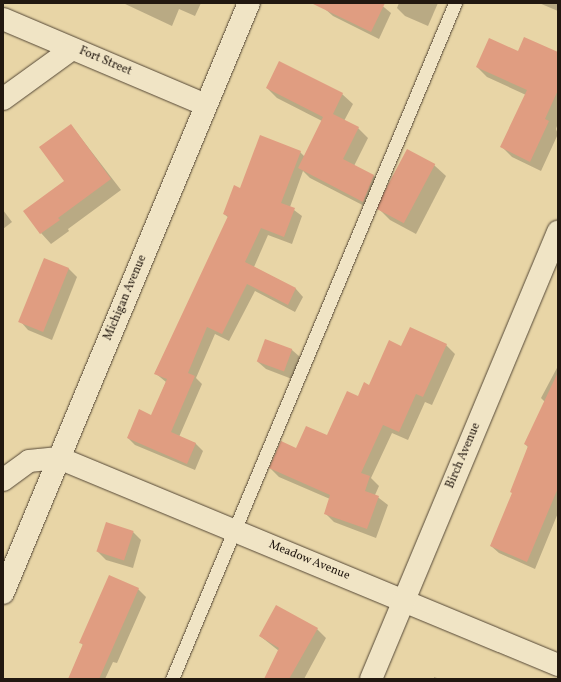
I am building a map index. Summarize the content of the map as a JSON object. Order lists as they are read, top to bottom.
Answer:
{
  "streets": {
    "street": [
      "Fort Street",
      "Michigan Avenue",
      "Birch Avenue",
      "Meadow Avenue"
    ]
  },
  "crossings": [
    ["Fort Street", "Michigan Avenue"],
    ["Michigan Avenue", "Meadow Avenue"],
    ["Birch Avenue", "Meadow Avenue"]
  ]
}
